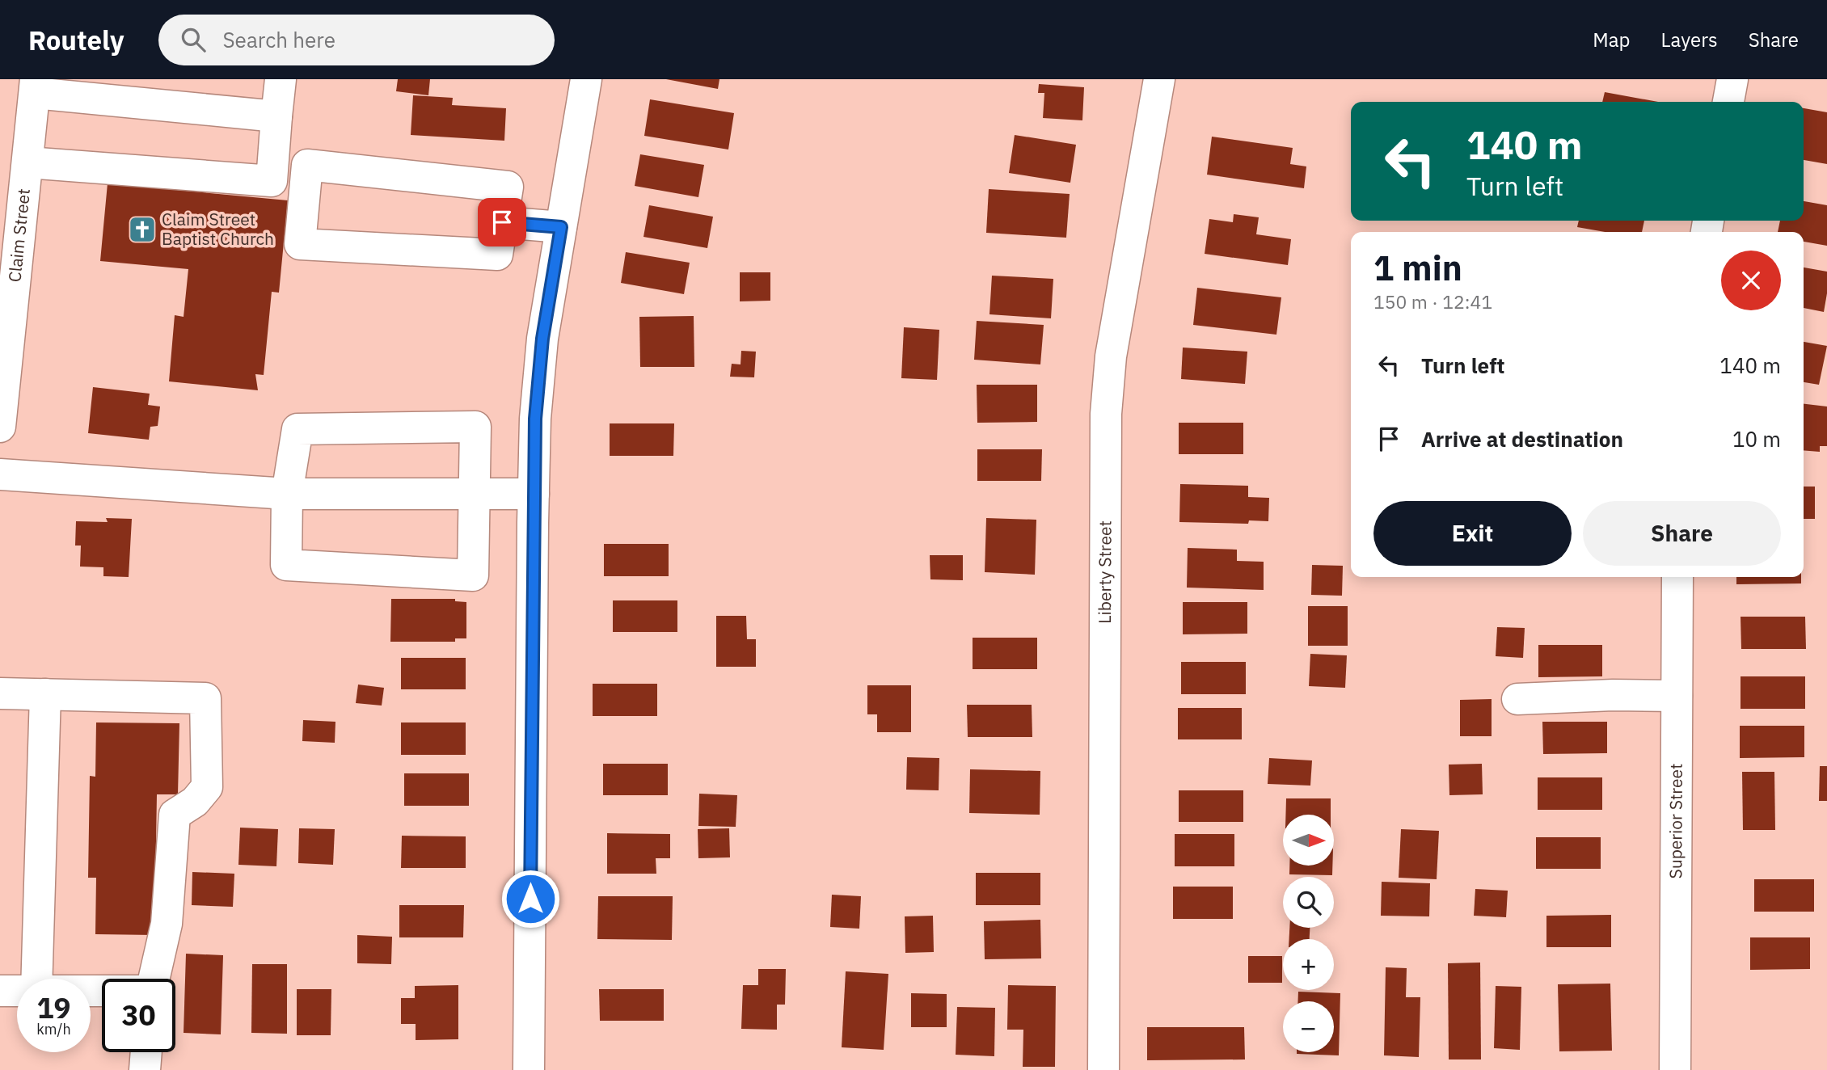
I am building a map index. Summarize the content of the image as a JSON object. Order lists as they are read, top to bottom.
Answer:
{
  "streets": {
    "street": ["Claim Street", "Liberty Street", "Superior Street"]
  },
  "places": {
    "church": ["Claim Street Baptist Church"]
  },
  "north": "right",
  "page": {
    "header": "Routely",
    "search": "Search here",
    "nav": ["Map", "Layers", "Share"],
    "turn": ["140 m", "Turn left"],
    "heading": ["1 min", "150 m · 12:41"],
    "list": [
      {
        "name": "Turn left",
        "value": "140 m"
      },
      {
        "name": "Arrive at destination",
        "value": "10 m"
      }
    ],
    "buttons": ["Exit", "Share"],
    "map_buttons": ["+", "−"],
    "speed": "19 km/h",
    "limit": "30"
  }
}
